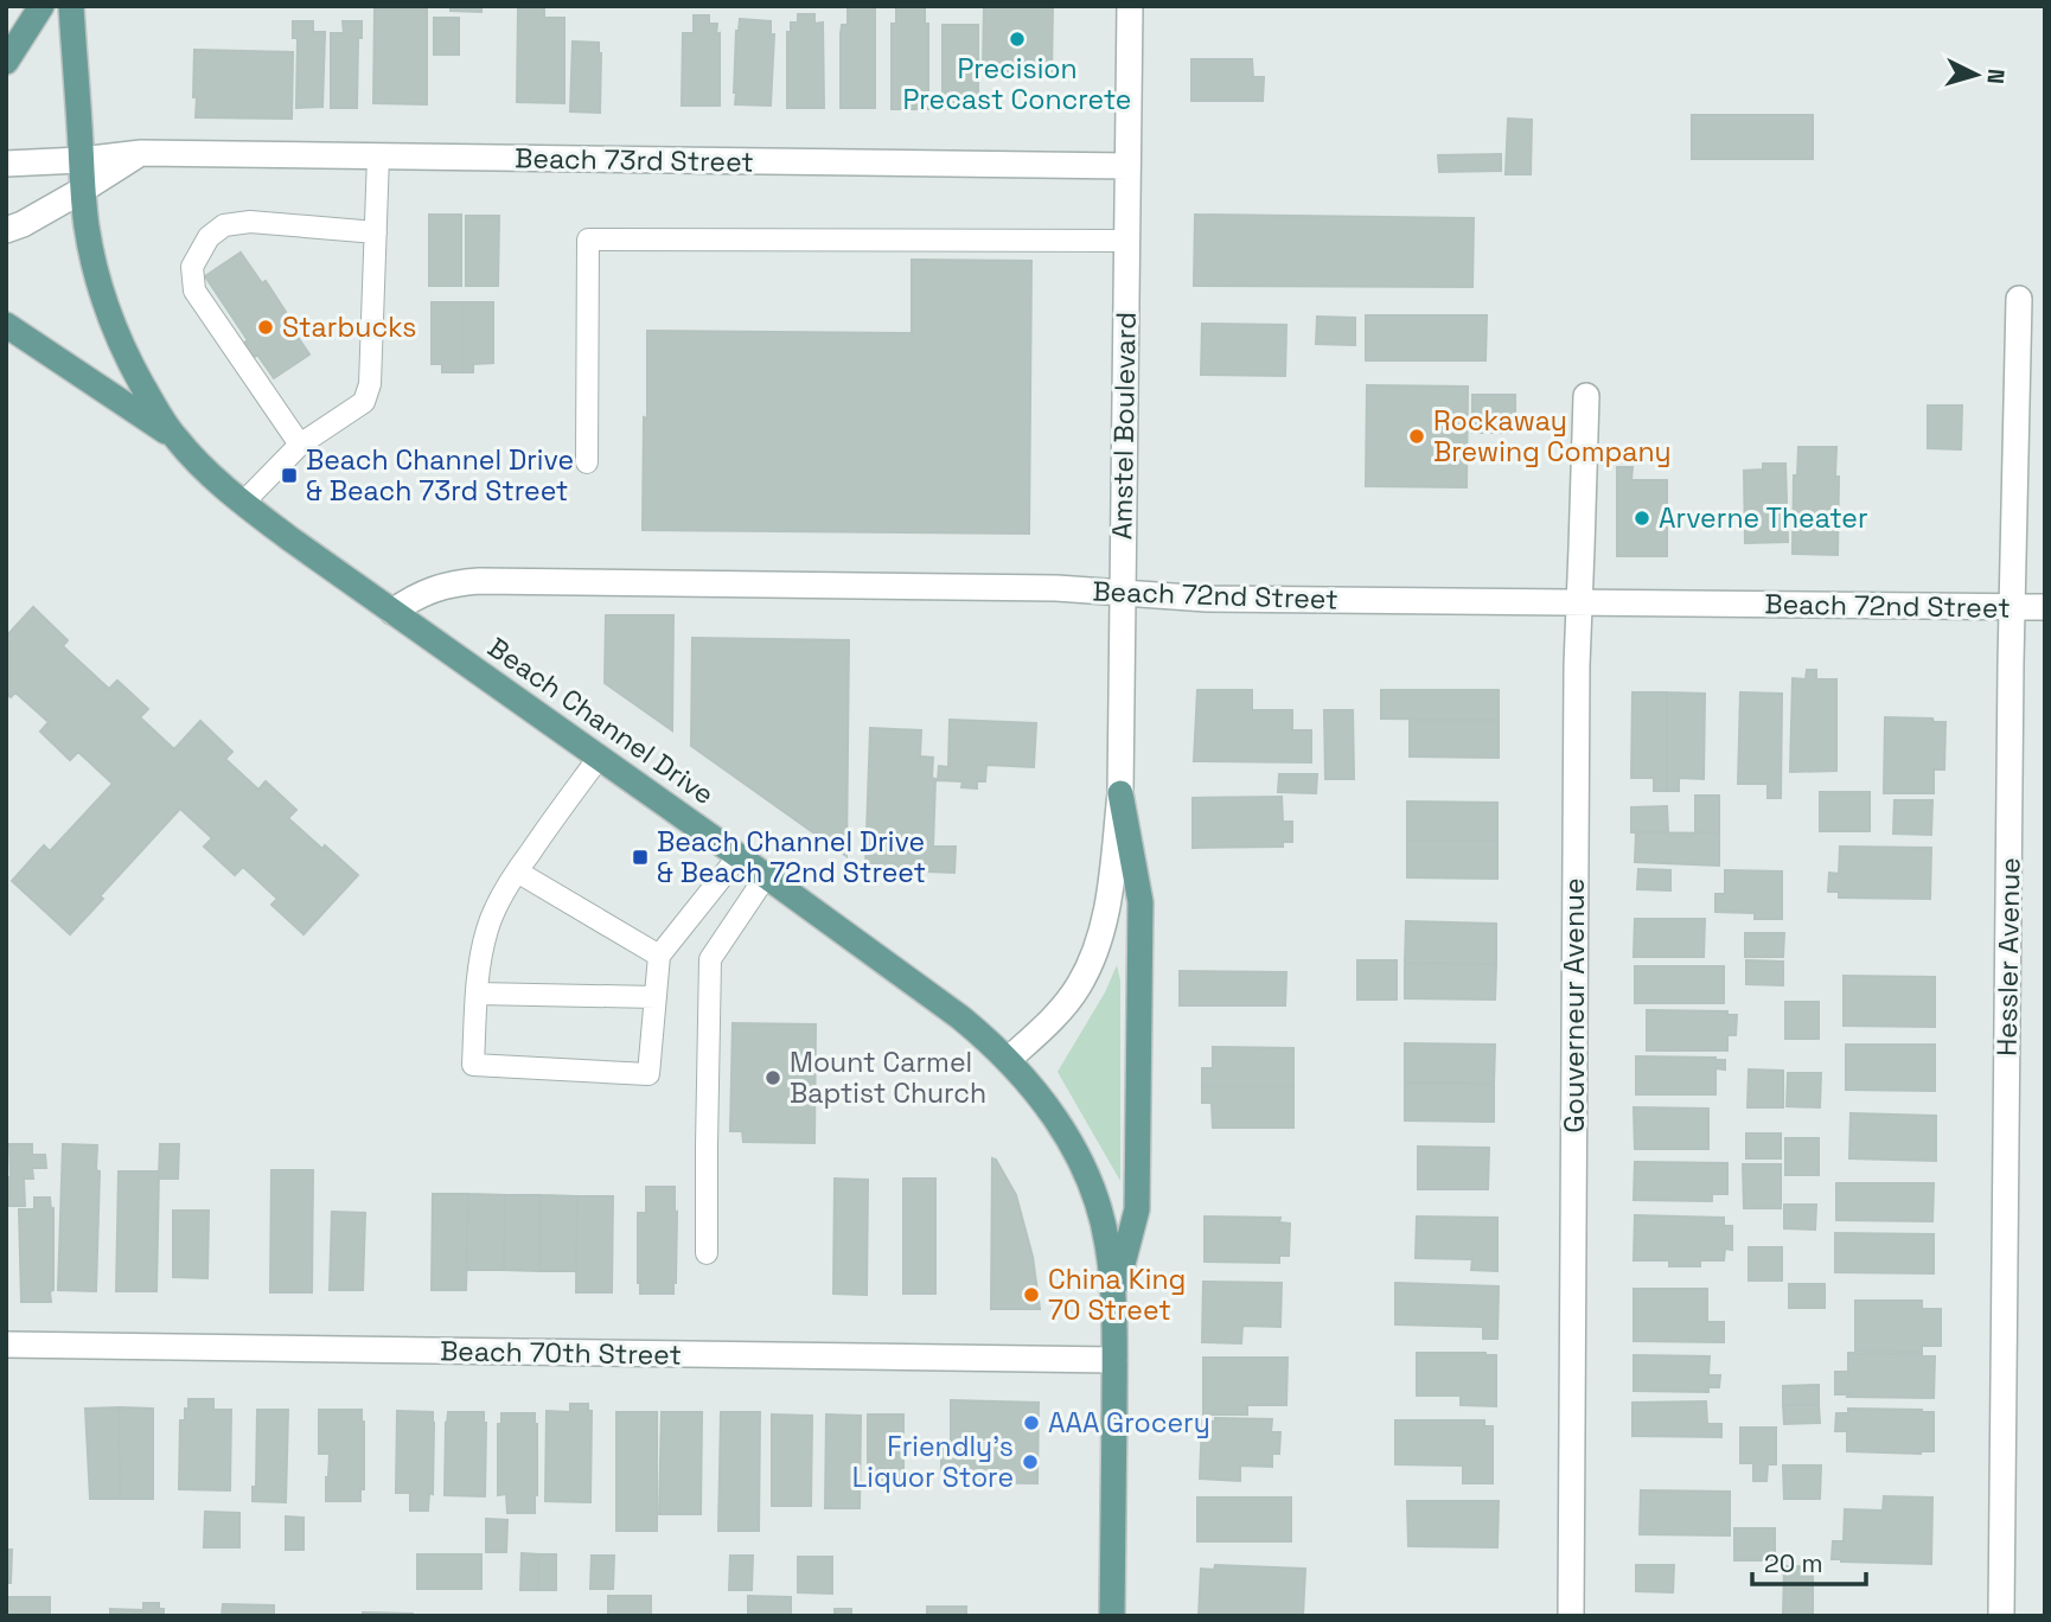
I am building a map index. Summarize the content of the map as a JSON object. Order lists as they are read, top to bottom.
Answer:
{
  "streets": {
    "main road": ["Beach Channel Drive"],
    "street": [
      "Beach 73rd Street",
      "Amstel Boulevard",
      "Beach 72nd Street",
      "Hessler Avenue",
      "Gouverneur Avenue",
      "Beach 70th Street"
    ]
  },
  "crossings": [
    ["Beach 73rd Street", "Amstel Boulevard"],
    ["Beach 73rd Street", "Beach Channel Drive"],
    ["Amstel Boulevard", "Beach 72nd Street"],
    ["Amstel Boulevard", "Beach Channel Drive"],
    ["Beach 72nd Street", "Beach Channel Drive"],
    ["Beach 72nd Street", "Hessler Avenue"],
    ["Beach 72nd Street", "Gouverneur Avenue"],
    ["Beach Channel Drive", "Beach 70th Street"]
  ],
  "places": {
    "other": [
      "Precision Precast Concrete",
      "Starbucks",
      "Rockaway Brewing Company",
      "Arverne Theater",
      "Mount Carmel Baptist Church",
      "China King 70 Street",
      "AAA Grocery",
      "Friendly's Liquor Store"
    ],
    "transit": ["Beach Channel Drive & Beach 73rd Street", "Beach Channel Drive & Beach 72nd Street"]
  },
  "scale_bar": "20 m",
  "north": "right"
}
